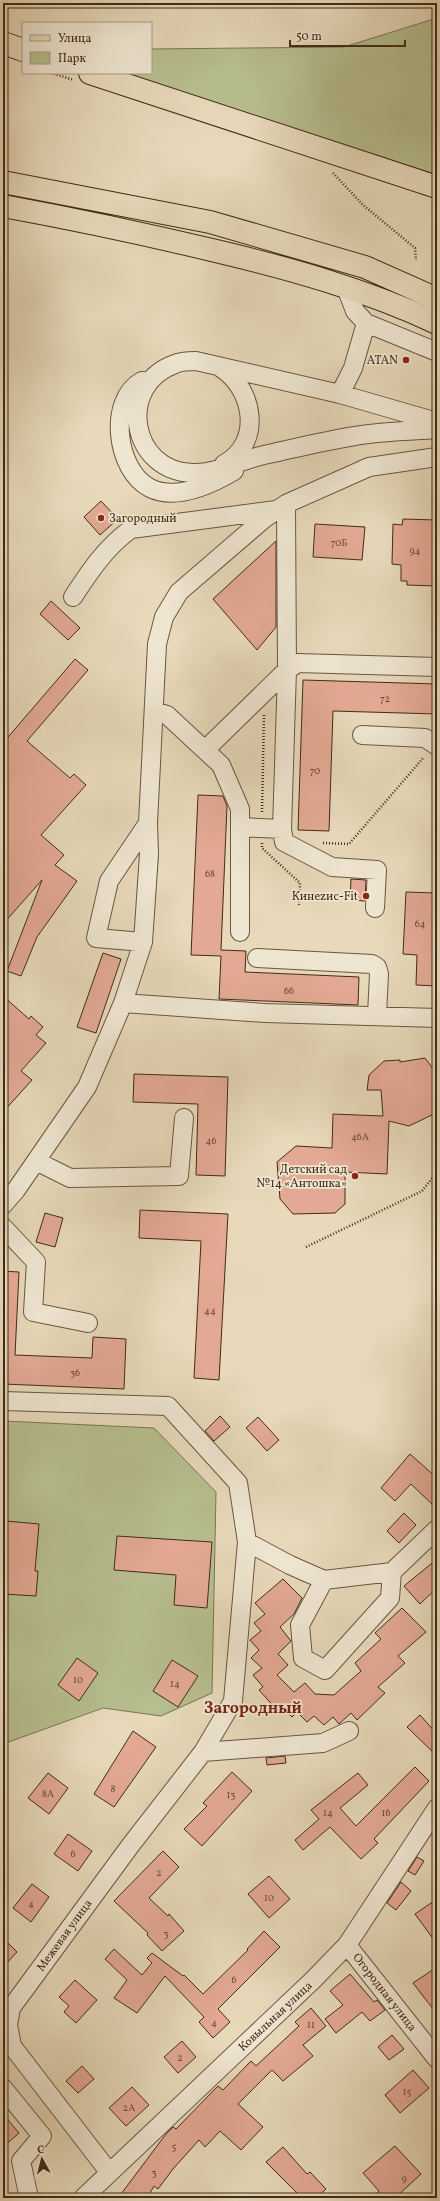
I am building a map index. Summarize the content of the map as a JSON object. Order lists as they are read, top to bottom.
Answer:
{
  "streets": {
    "street": ["Межевая улица", "Огородная улица", "Ковыльная улица"]
  },
  "crossings": [
    ["Межевая улица", "Ковыльная улица"],
    ["Огородная улица", "Ковыльная улица"]
  ],
  "districts": ["Загородный"],
  "places": [
    "ATAN",
    "Загородный",
    "Кинеzис-Fit",
    "Детский сад №14 «Антошка»"
  ],
  "house_numbers": [
    "70Б",
    "94",
    "72",
    "70",
    "68",
    "64",
    "66",
    "46А",
    "46",
    "44",
    "36",
    "10",
    "14",
    "8",
    "8А",
    "13",
    "14",
    "16",
    "6",
    "2",
    "10",
    "4",
    "3",
    "6",
    "4",
    "11",
    "2",
    "15",
    "2А",
    "5",
    "3",
    "9"
  ],
  "legend": ["Улица", "Парк"],
  "scale_bar": "50 m",
  "north": "top"
}
